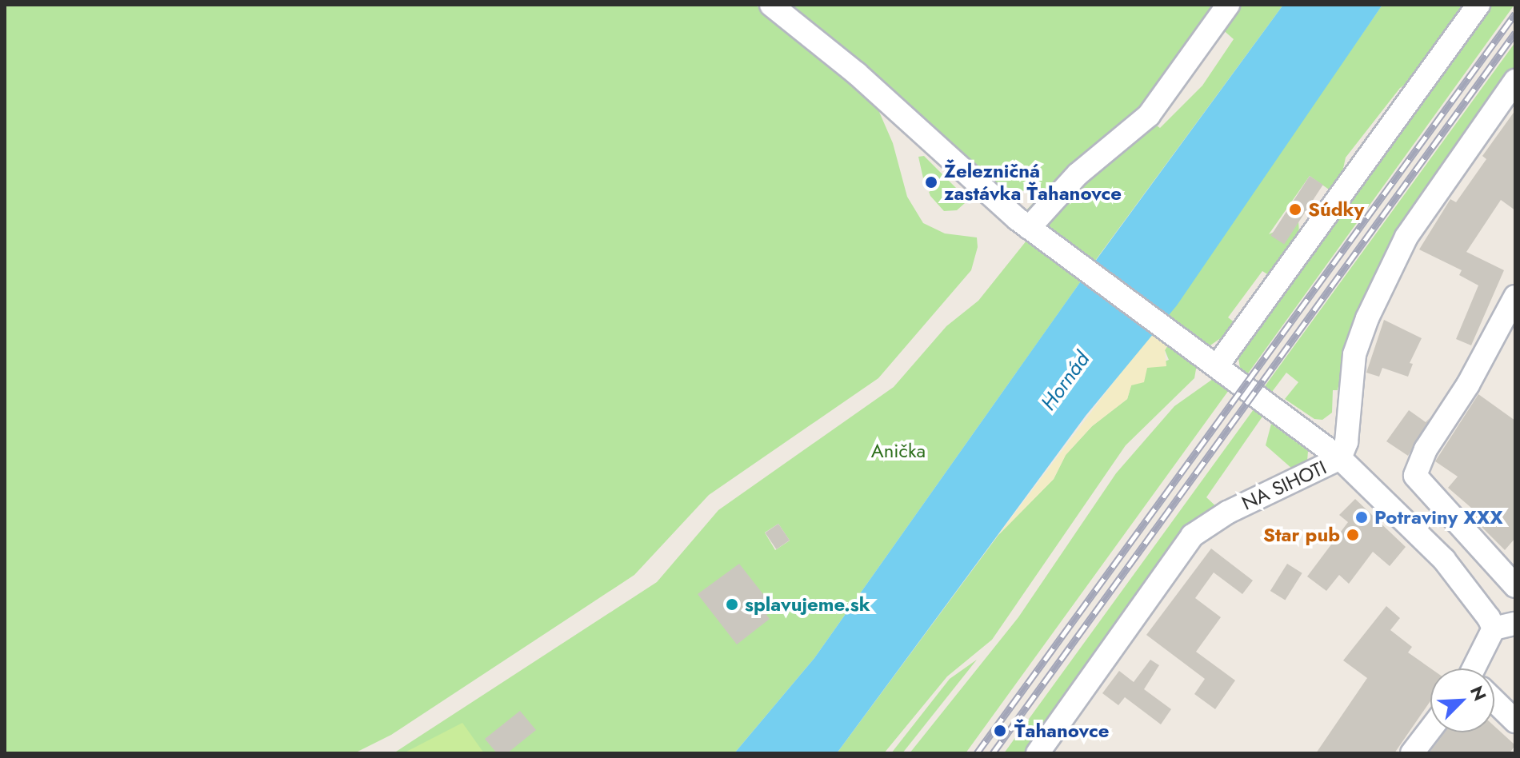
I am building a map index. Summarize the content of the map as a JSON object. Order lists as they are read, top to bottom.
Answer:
{
  "streets": {
    "street": ["NA SIHOTI"]
  },
  "water": ["Hornád"],
  "parks": ["Anička"],
  "places": [
    "Železničná zastávka Ťahanovce",
    "Súdky",
    "Potraviny XXX",
    "Star pub",
    "splavujeme.sk",
    "Ťahanovce"
  ],
  "north": "top right"
}
